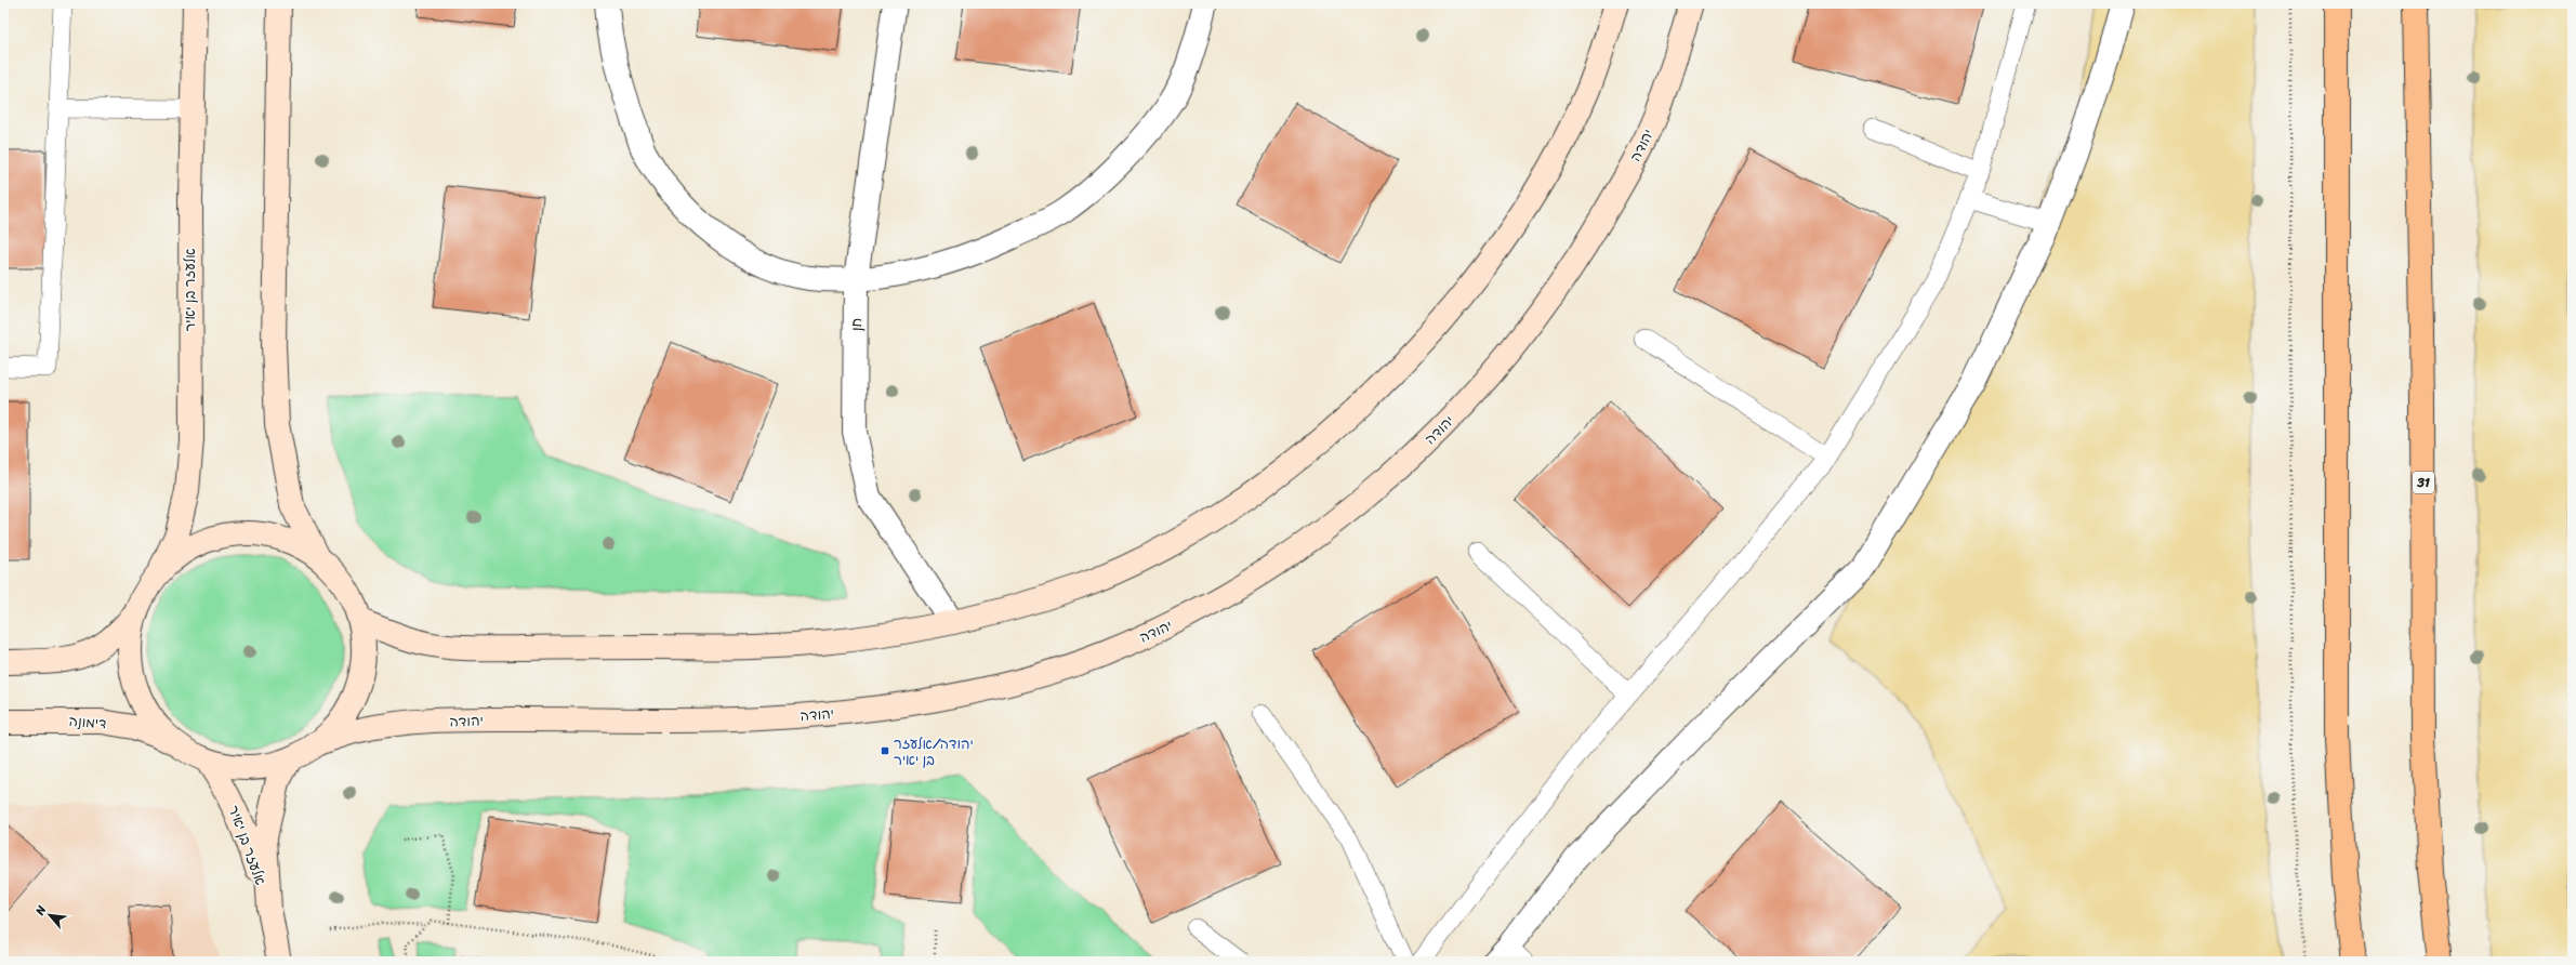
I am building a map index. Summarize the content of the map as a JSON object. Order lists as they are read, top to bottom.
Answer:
{
  "streets": {
    "highway": ["31"],
    "street": [
      "יהודה",
      "אלעזר בן יאיר",
      "חן",
      "דימונה"
    ]
  },
  "places": {
    "transit": ["יהודה/אלעזר בן יאיר"]
  },
  "north": "top left"
}
